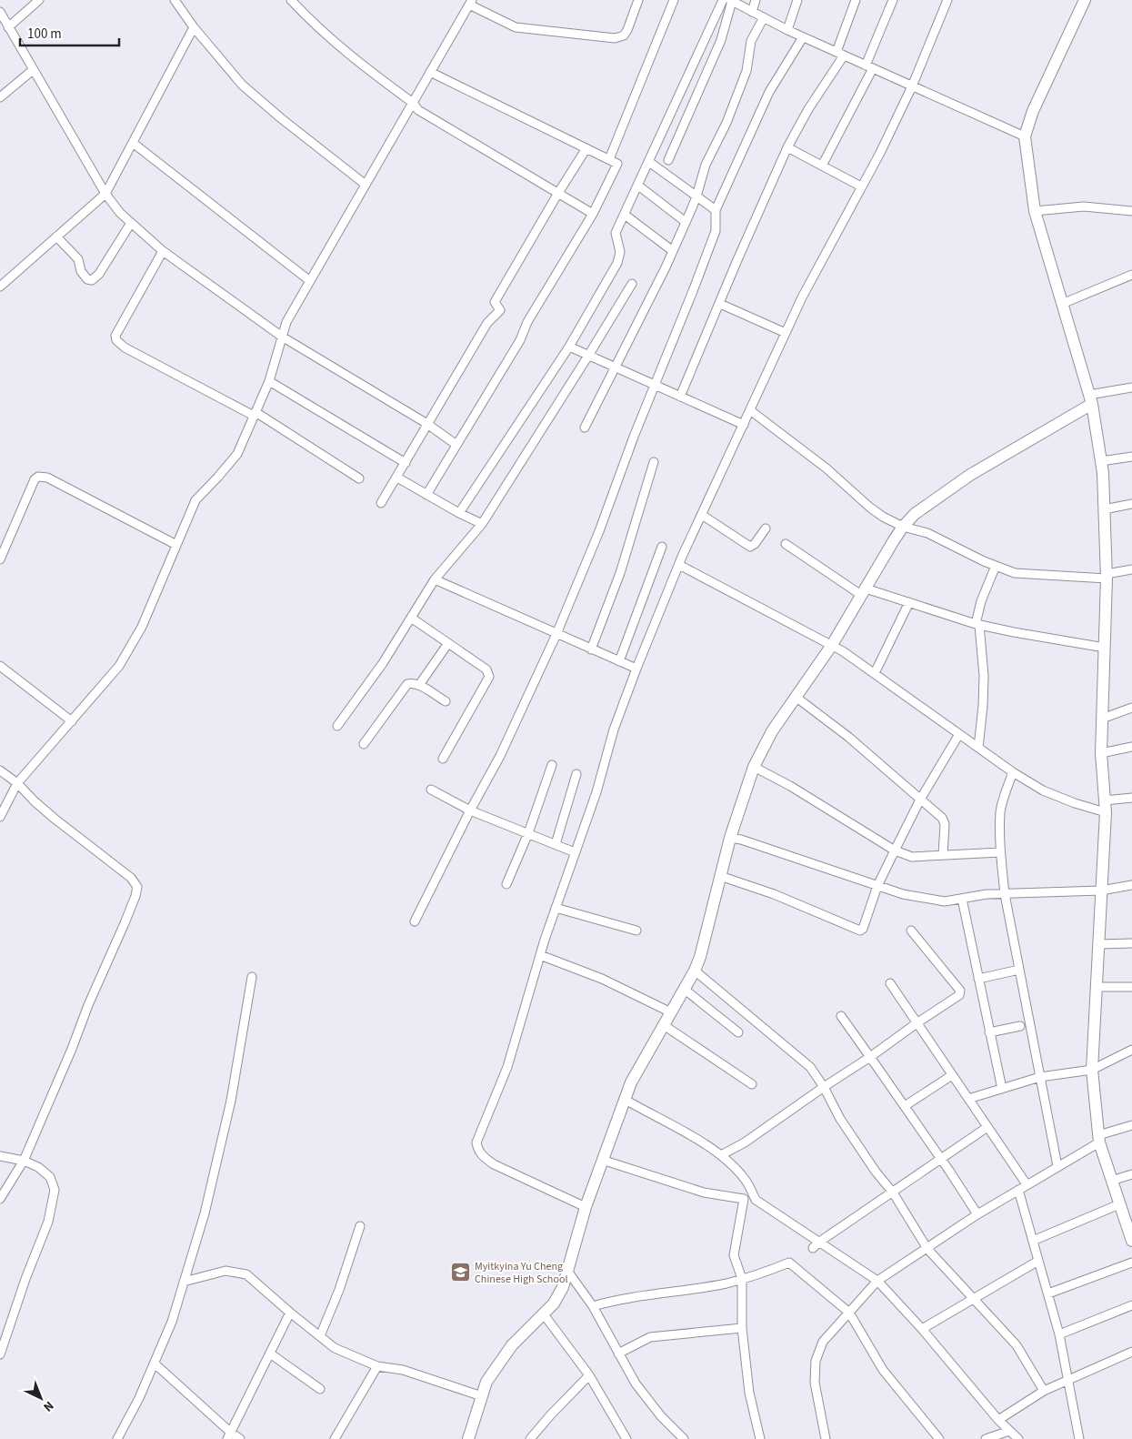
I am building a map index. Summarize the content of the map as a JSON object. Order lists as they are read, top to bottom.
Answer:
{
  "places": {
    "school or university": ["Myitkyina Yu Cheng Chinese High School"]
  },
  "scale_bar": "100 m",
  "north": "bottom right"
}
